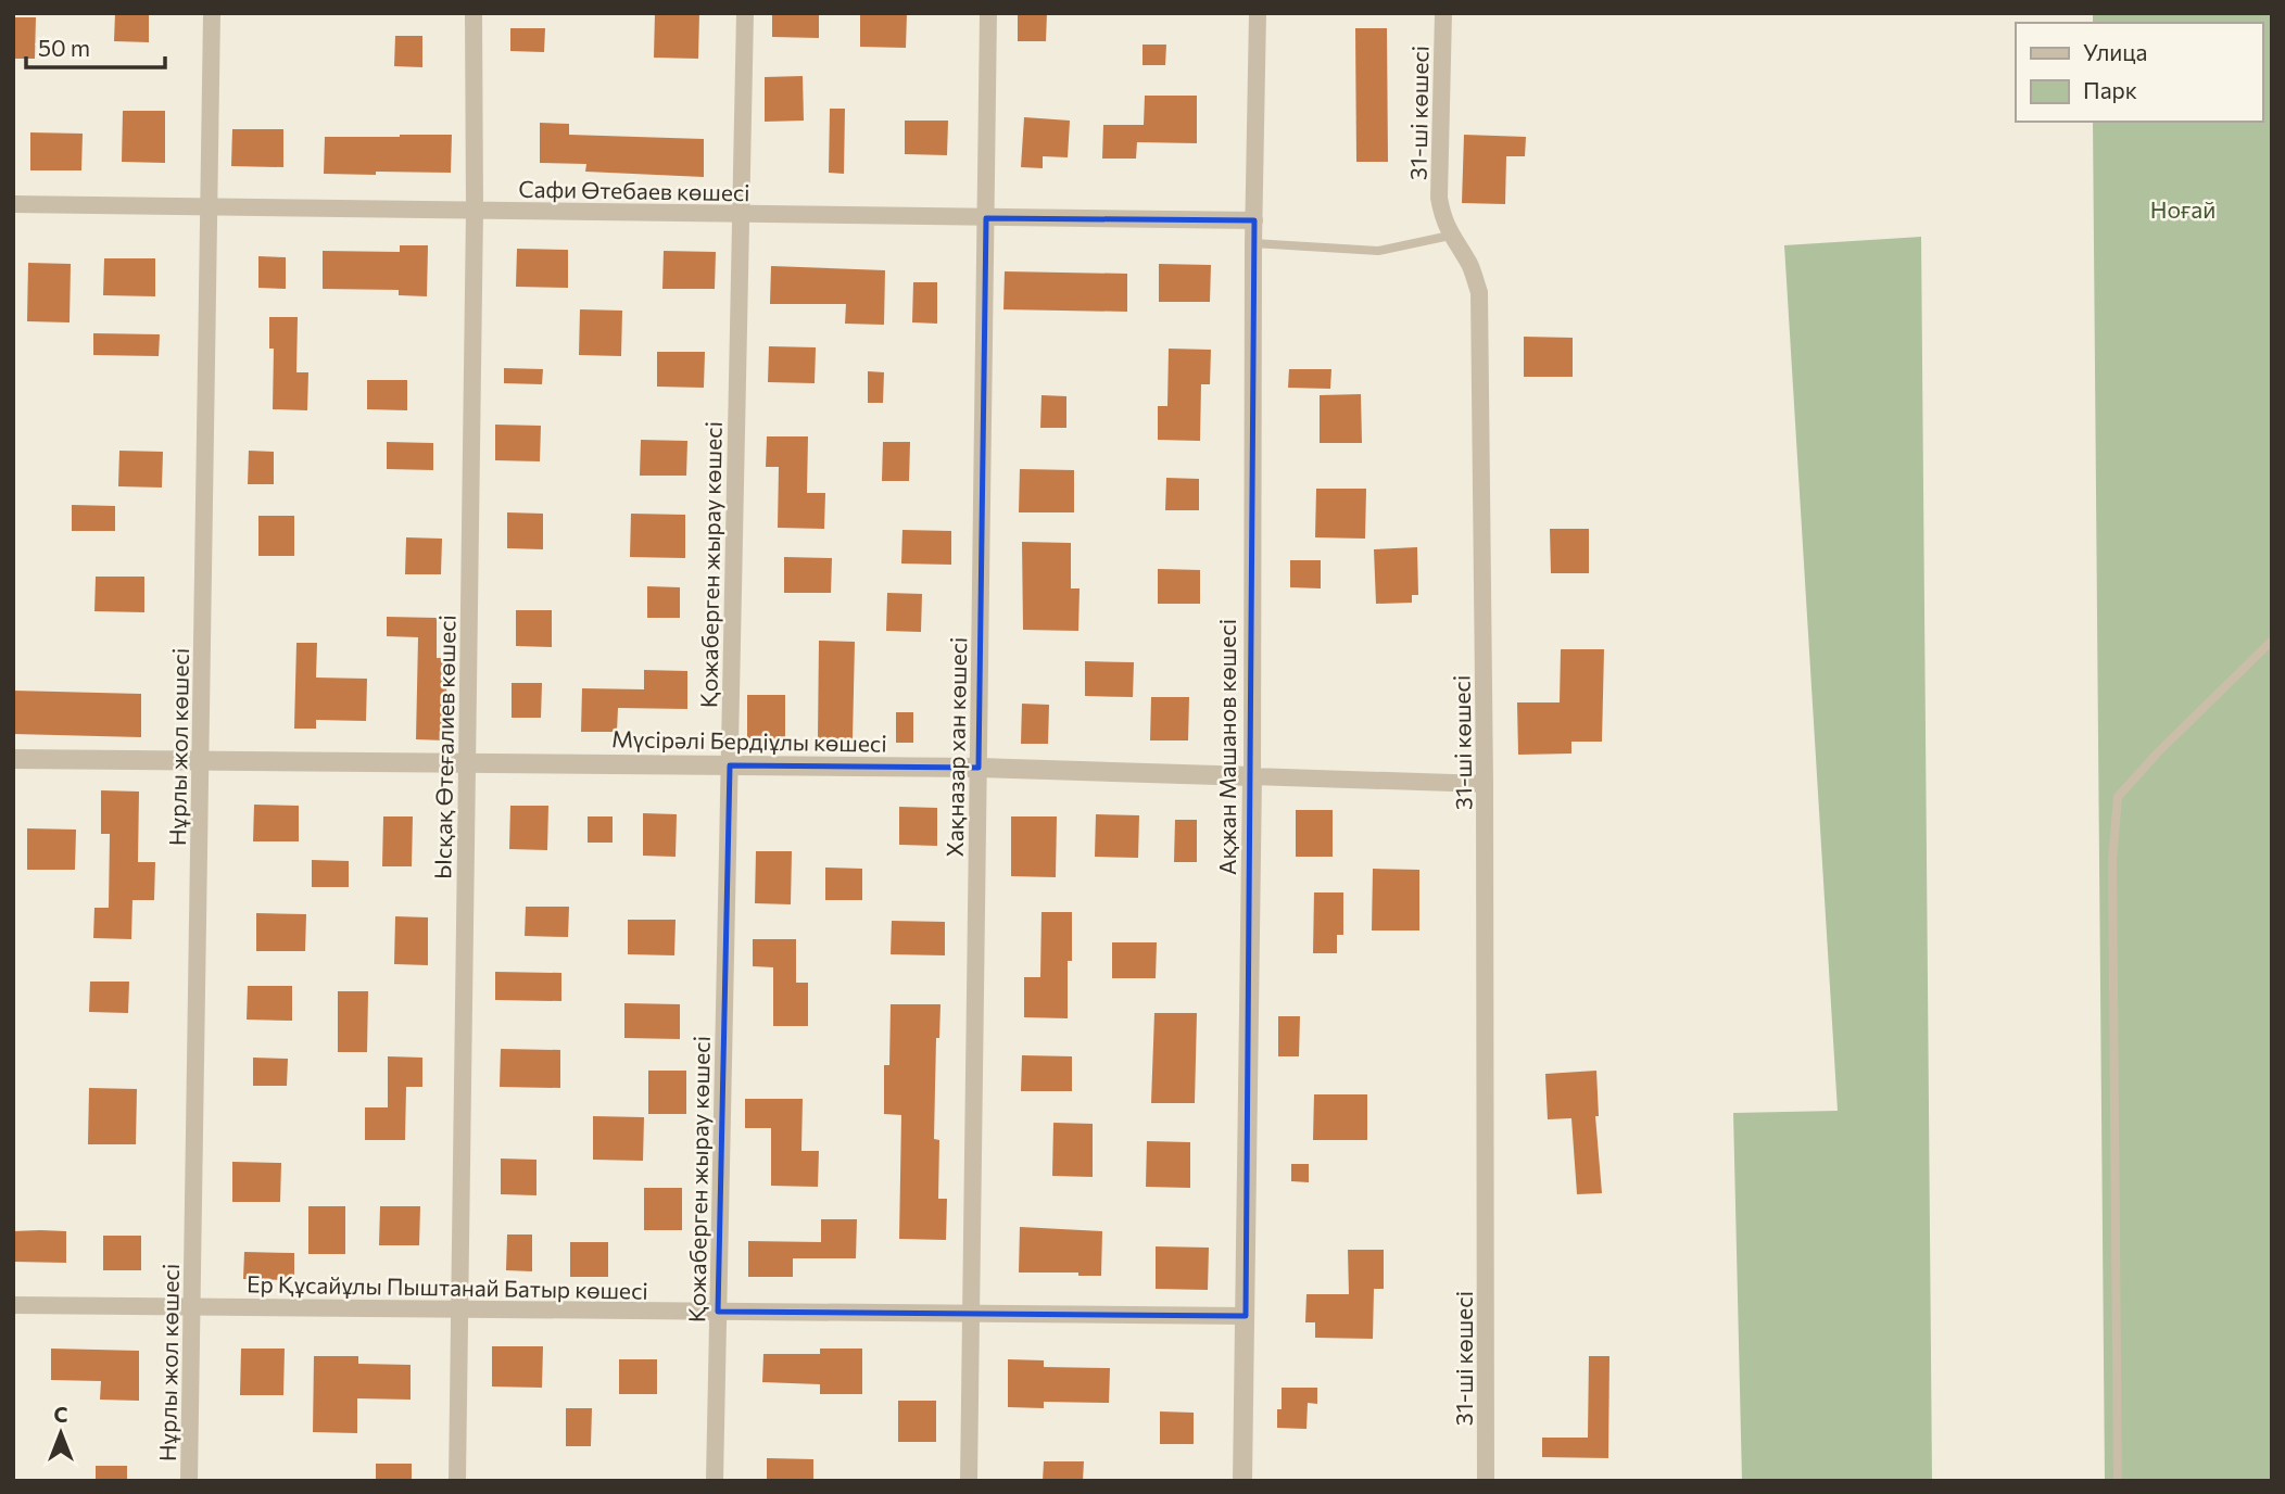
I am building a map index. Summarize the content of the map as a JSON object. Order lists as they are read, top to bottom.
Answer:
{
  "streets": {
    "street": [
      "31-ші көшесі",
      "Сафи Өтебаев көшесі",
      "Қожаберген жырау көшесі",
      "Мүсірәлі Бердіұлы көшесі",
      "Нұрлы жол көшесі",
      "Ысқақ Өтеғалиев көшесі",
      "Хақназар хан көшесі",
      "Ақжан Машанов көшесі",
      "Ер Құсайұлы Пыштанай Батыр көшесі"
    ]
  },
  "crossings": [
    ["31-ші көшесі", "Мүсірәлі Бердіұлы көшесі"],
    ["Сафи Өтебаев көшесі", "Қожаберген жырау көшесі"],
    ["Сафи Өтебаев көшесі", "Нұрлы жол көшесі"],
    ["Сафи Өтебаев көшесі", "Ысқақ Өтеғалиев көшесі"],
    ["Сафи Өтебаев көшесі", "Хақназар хан көшесі"],
    ["Сафи Өтебаев көшесі", "Ақжан Машанов көшесі"],
    ["Қожаберген жырау көшесі", "Мүсірәлі Бердіұлы көшесі"],
    ["Қожаберген жырау көшесі", "Ер Құсайұлы Пыштанай Батыр көшесі"],
    ["Мүсірәлі Бердіұлы көшесі", "Нұрлы жол көшесі"],
    ["Мүсірәлі Бердіұлы көшесі", "Ысқақ Өтеғалиев көшесі"],
    ["Мүсірәлі Бердіұлы көшесі", "Хақназар хан көшесі"],
    ["Мүсірәлі Бердіұлы көшесі", "Ақжан Машанов көшесі"],
    ["Нұрлы жол көшесі", "Ер Құсайұлы Пыштанай Батыр көшесі"],
    ["Ысқақ Өтеғалиев көшесі", "Ер Құсайұлы Пыштанай Батыр көшесі"],
    ["Хақназар хан көшесі", "Ер Құсайұлы Пыштанай Батыр көшесі"],
    ["Ақжан Машанов көшесі", "Ер Құсайұлы Пыштанай Батыр көшесі"]
  ],
  "parks": ["Ноғай"],
  "legend": ["Улица", "Парк"],
  "scale_bar": "50 m",
  "north": "top"
}
